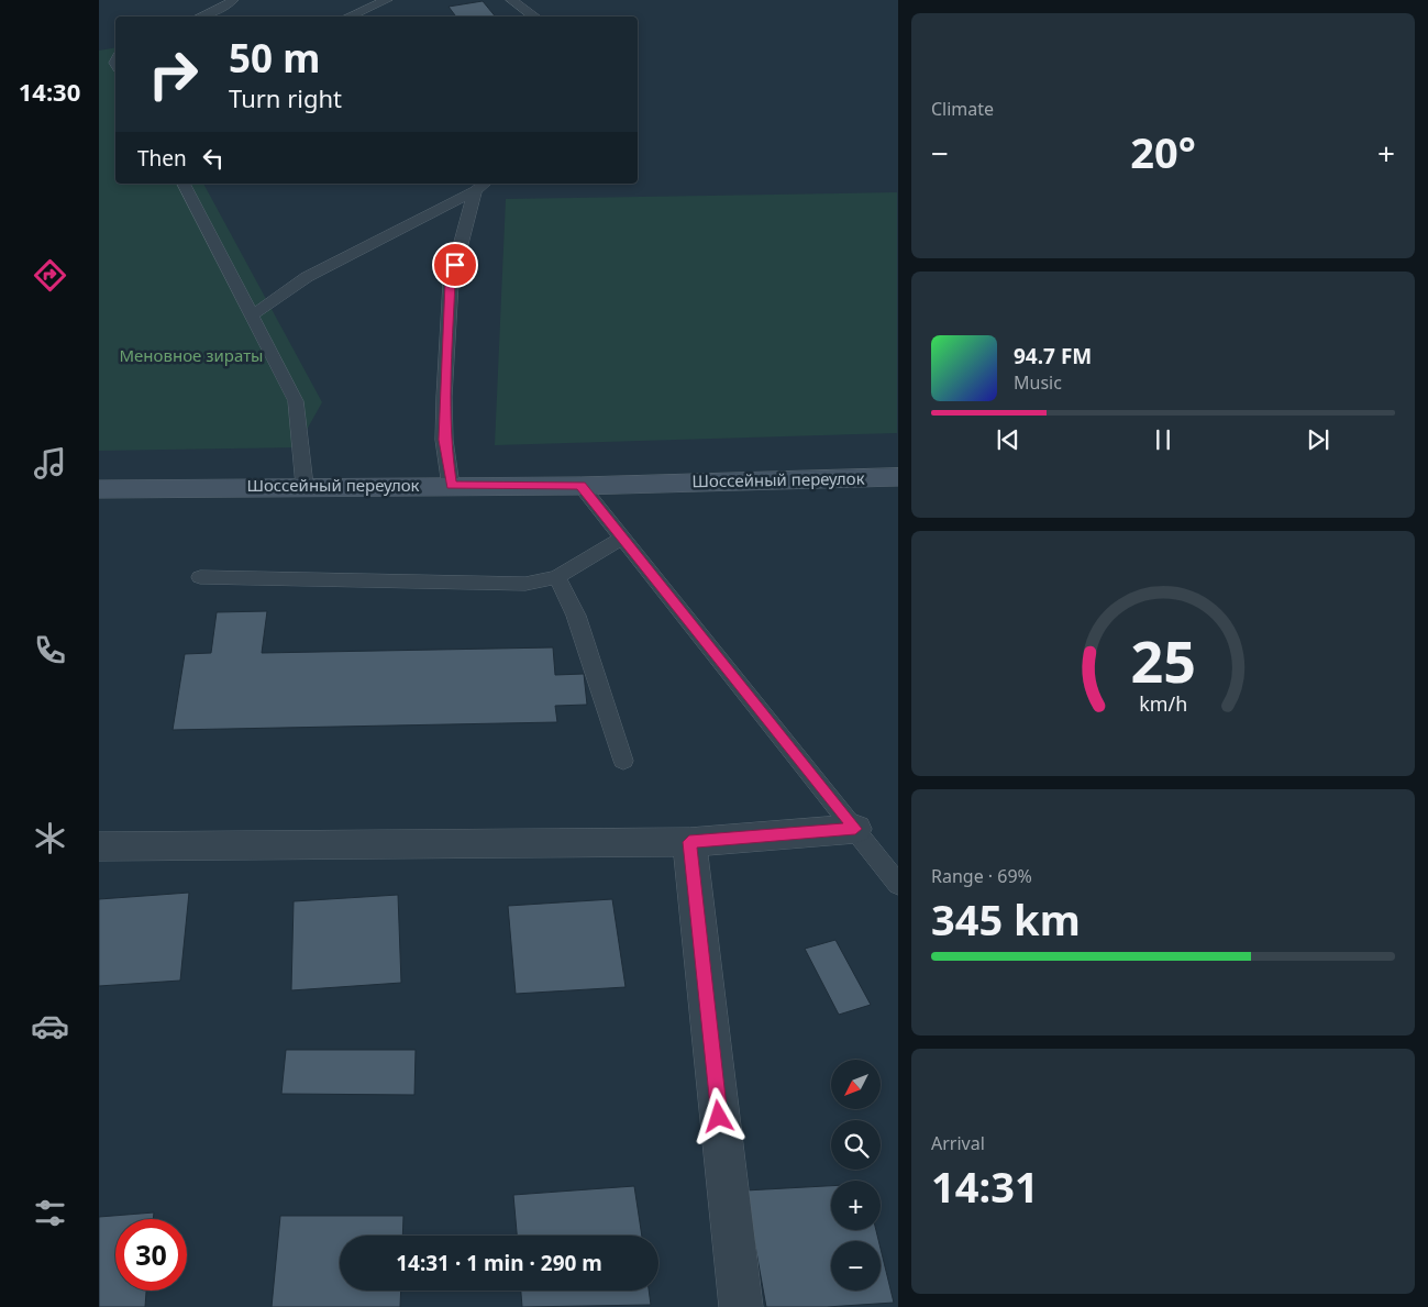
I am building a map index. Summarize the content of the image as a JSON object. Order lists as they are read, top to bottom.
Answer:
{
  "streets": {
    "main road": ["Шоссейный переулок"]
  },
  "parks": ["Меновное зираты"],
  "north": "bottom left",
  "page": {
    "tabs": "14:30",
    "tile": [
      "Climate",
      ["Range · 69%", "345 km"],
      ["Arrival", "14:31"]
    ],
    "turn": ["50 m", "Turn right"],
    "heat": ["−", "20°", "+"],
    "then": "Then",
    "song": ["94.7 FM", "Music"],
    "map_buttons": ["+", "−"],
    "limit": "30",
    "trip": "14:31 · 1 min · 290 m",
    "gauge": ["25", "km/h"]
  }
}
